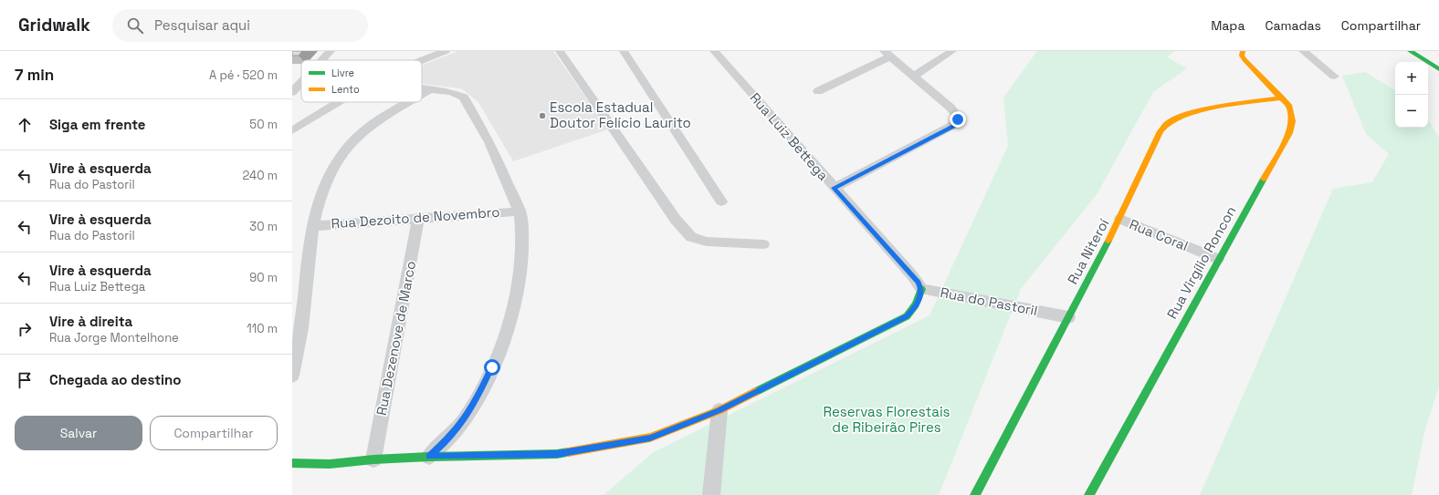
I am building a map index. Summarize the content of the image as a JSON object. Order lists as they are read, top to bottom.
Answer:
{
  "streets": {
    "street": [
      "Rua Luiz Bettega",
      "Rua Dezoito de Novembro",
      "Rua Coral",
      "Rua Niteroí",
      "Rua Virgílio Roncon",
      "Rua do Pastoril",
      "Rua Dezenove de Marco"
    ]
  },
  "crossings": [
    ["Rua Luiz Bettega", "Rua do Pastoril"],
    ["Rua Dezoito de Novembro", "Rua Dezenove de Marco"],
    ["Rua Coral", "Rua Niteroí"],
    ["Rua Coral", "Rua Virgílio Roncon"],
    ["Rua Niteroí", "Rua Virgílio Roncon"],
    ["Rua Niteroí", "Rua do Pastoril"],
    ["Rua do Pastoril", "Rua Dezenove de Marco"]
  ],
  "parks": ["Reservas Florestais de Ribeirão Pires"],
  "places": ["Escola Estadual Doutor Felício Laurito"],
  "legend": ["Livre", "Lento"],
  "page": {
    "header": "Gridwalk",
    "search": "Pesquisar aqui",
    "nav": ["Mapa", "Camadas", "Compartilhar"],
    "heading": ["7 min", "A pé · 520 m"],
    "map_buttons": ["+", "−"],
    "list": [
      ["Siga em frente", "50 m"],
      ["Vire à esquerda", "Rua do Pastoril", "240 m"],
      ["Vire à esquerda", "Rua do Pastoril", "30 m"],
      ["Vire à esquerda", "Rua Luiz Bettega", "90 m"],
      ["Vire à direita", "Rua Jorge Montelhone", "110 m"],
      "Chegada ao destino"
    ],
    "buttons": ["Salvar", "Compartilhar"]
  }
}
